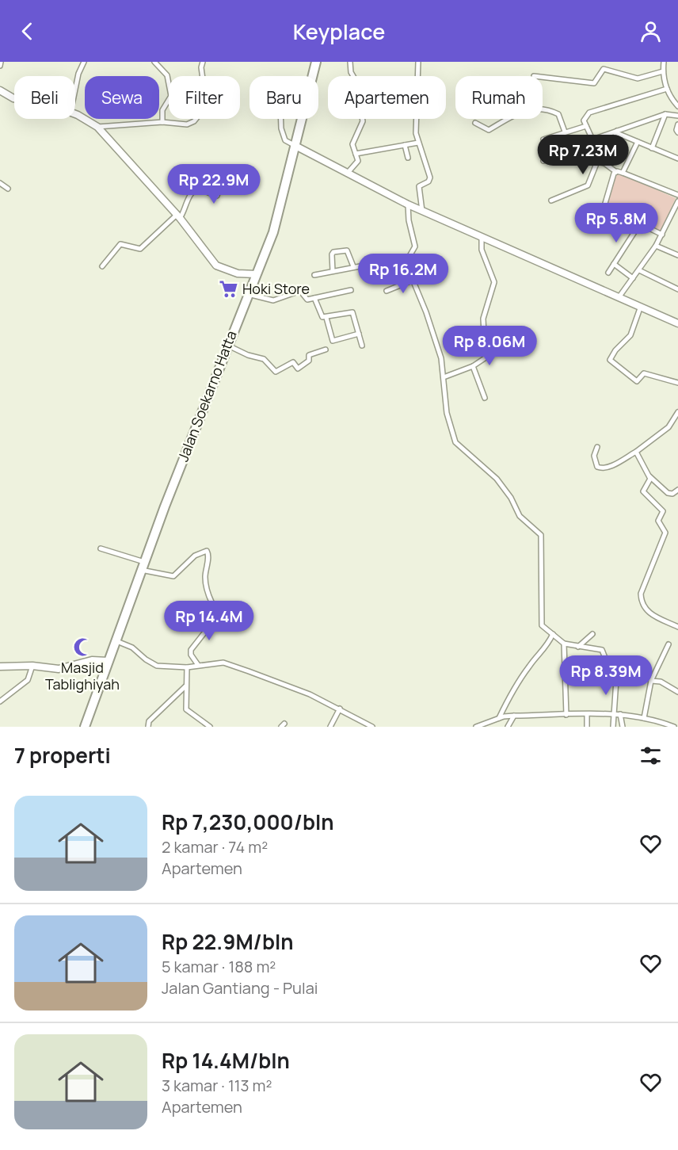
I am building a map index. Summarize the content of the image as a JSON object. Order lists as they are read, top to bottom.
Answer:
{
  "streets": {
    "highway": ["Jalan Soekarno Hatta"]
  },
  "places": {
    "supermarket": ["Hoki Store"],
    "mosque": ["Masjid Tablighiyah"]
  },
  "page": {
    "header": "Keyplace",
    "chip": [
      "Beli",
      "Sewa",
      "Filter",
      "Baru",
      "Apartemen",
      "Rumah"
    ],
    "price": [
      "Rp 7.23M",
      "Rp 22.9M",
      "Rp 5.8M",
      "Rp 16.2M",
      "Rp 8.06M",
      "Rp 14.4M",
      "Rp 8.39M"
    ],
    "heading": "7 properti",
    "list": [
      {
        "name": "Rp 7,230,000/bln",
        "note": "2 kamar · 74 m² · Apartemen"
      },
      {
        "name": "Rp 22.9M/bln",
        "note": "5 kamar · 188 m² · Jalan Gantiang - Pulai"
      },
      {
        "name": "Rp 14.4M/bln",
        "note": "3 kamar · 113 m² · Apartemen"
      }
    ]
  }
}
